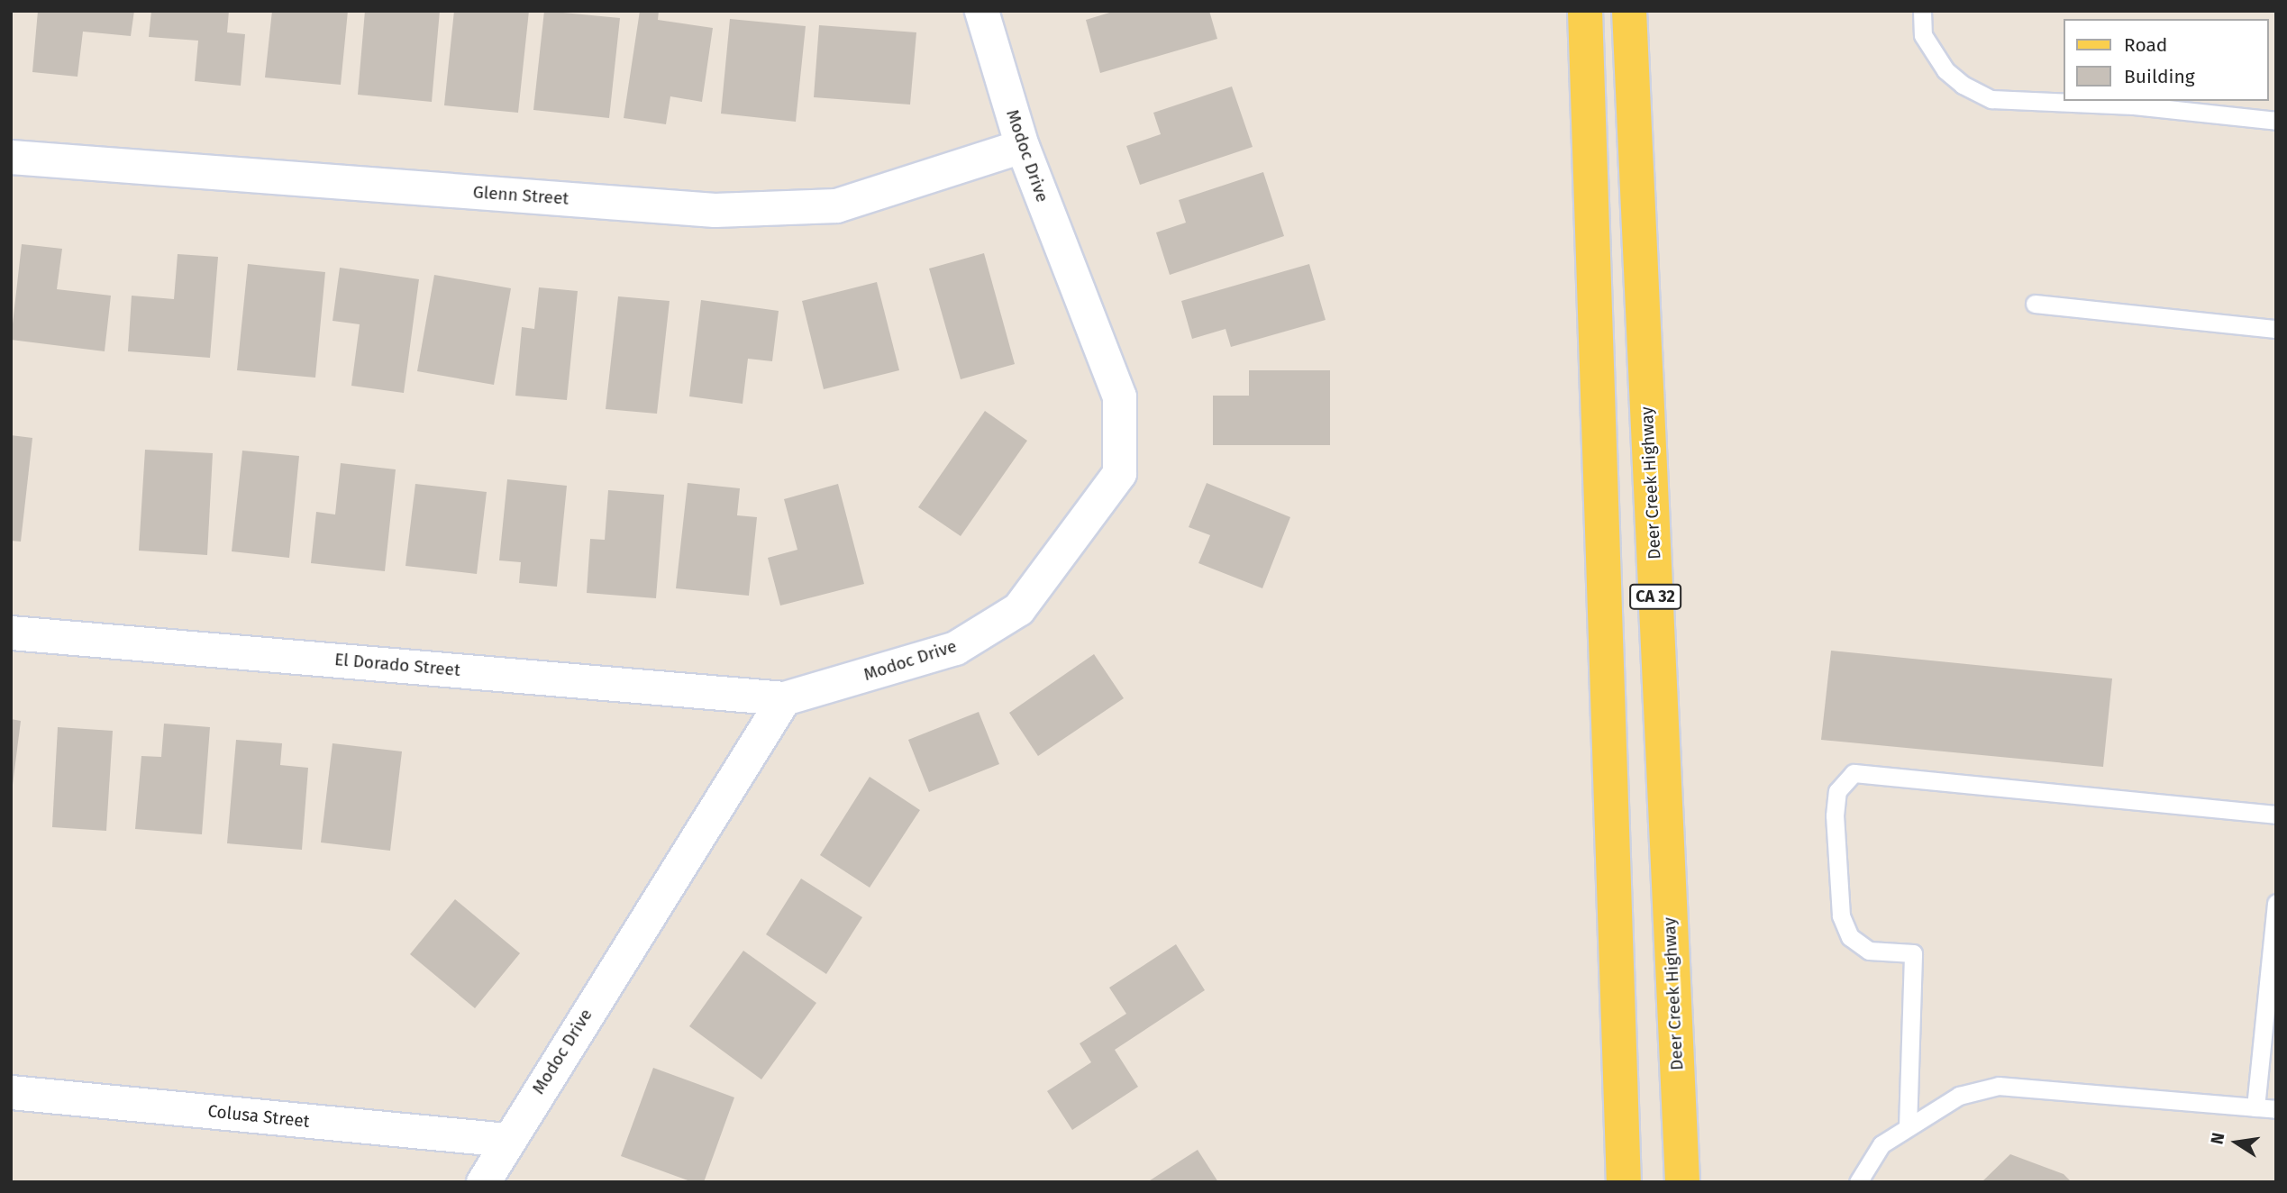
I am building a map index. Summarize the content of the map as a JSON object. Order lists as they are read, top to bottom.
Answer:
{
  "streets": {
    "main road": ["Deer Creek Highway", "CA 32"],
    "street": [
      "Modoc Drive",
      "Glenn Street",
      "El Dorado Street",
      "Colusa Street"
    ]
  },
  "crossings": [
    ["Modoc Drive", "Glenn Street"],
    ["Modoc Drive", "El Dorado Street"],
    ["Modoc Drive", "Colusa Street"]
  ],
  "legend": ["Road", "Building"],
  "north": "left"
}
